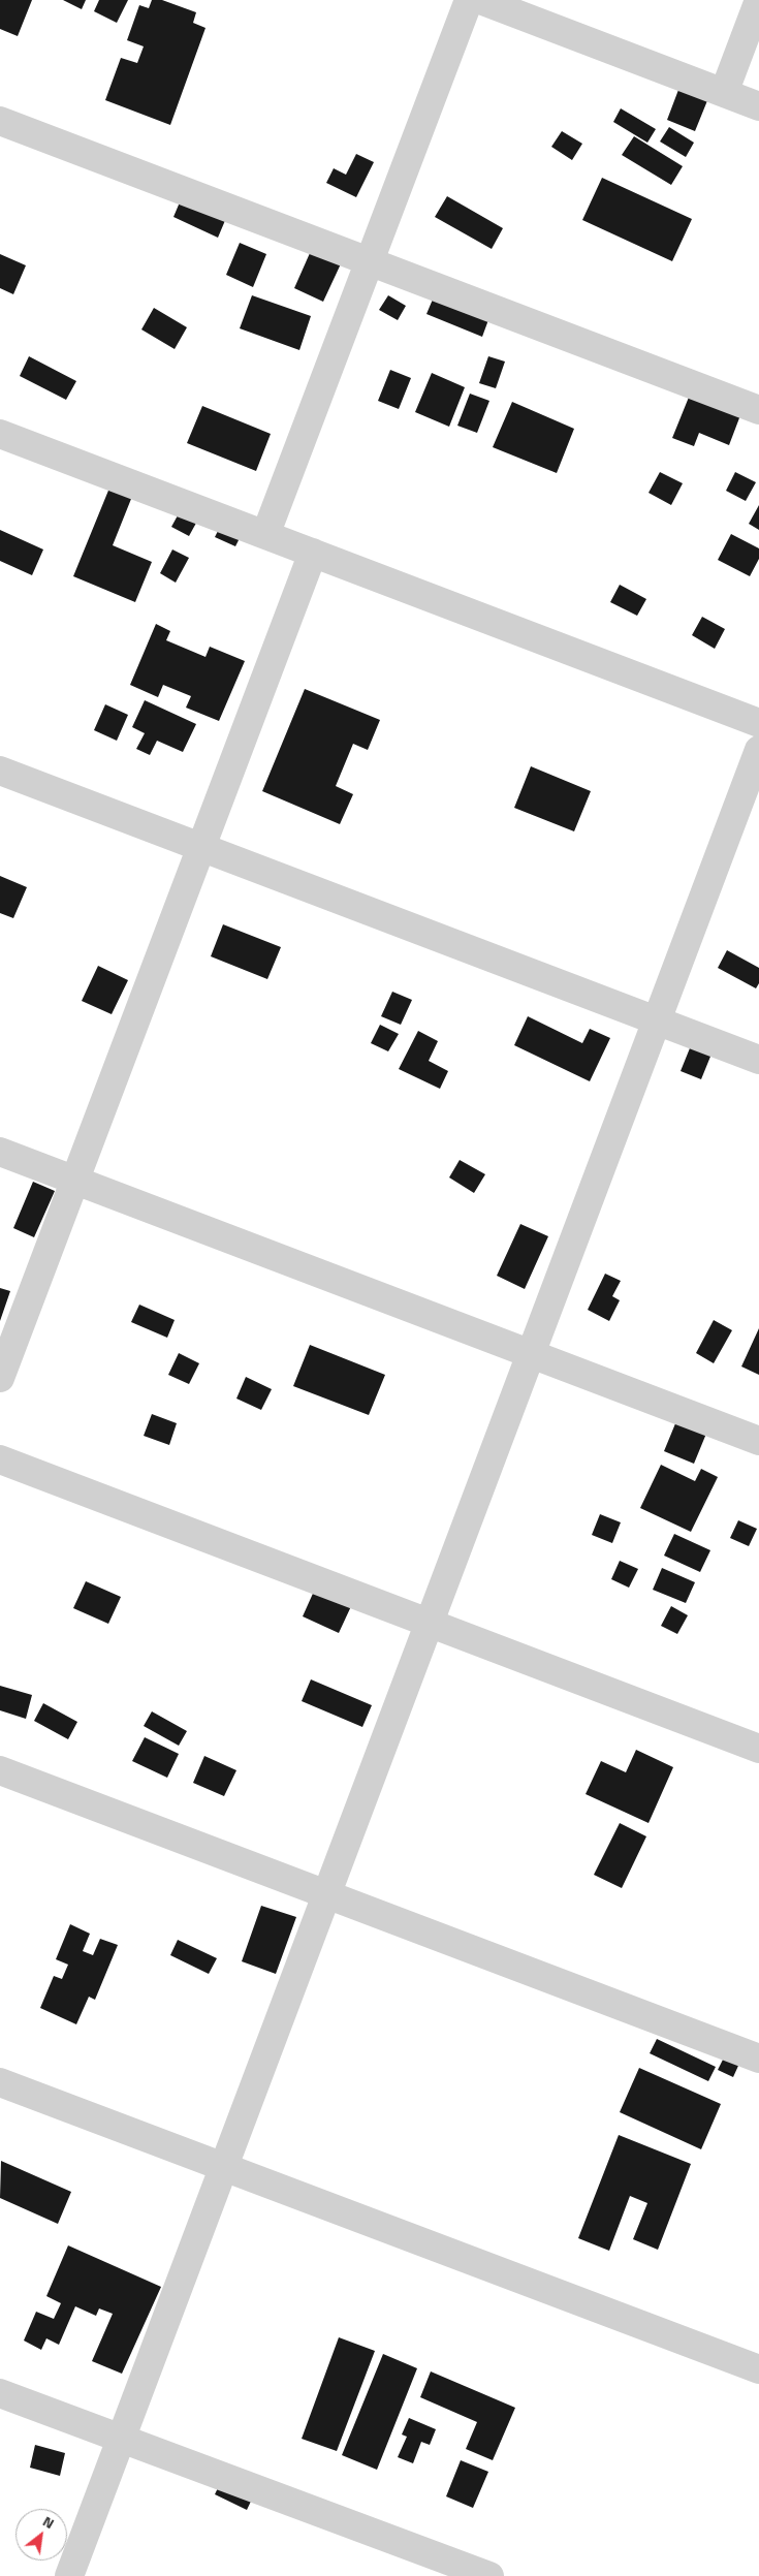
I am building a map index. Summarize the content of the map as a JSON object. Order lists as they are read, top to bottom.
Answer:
{
  "north": "top right"
}
